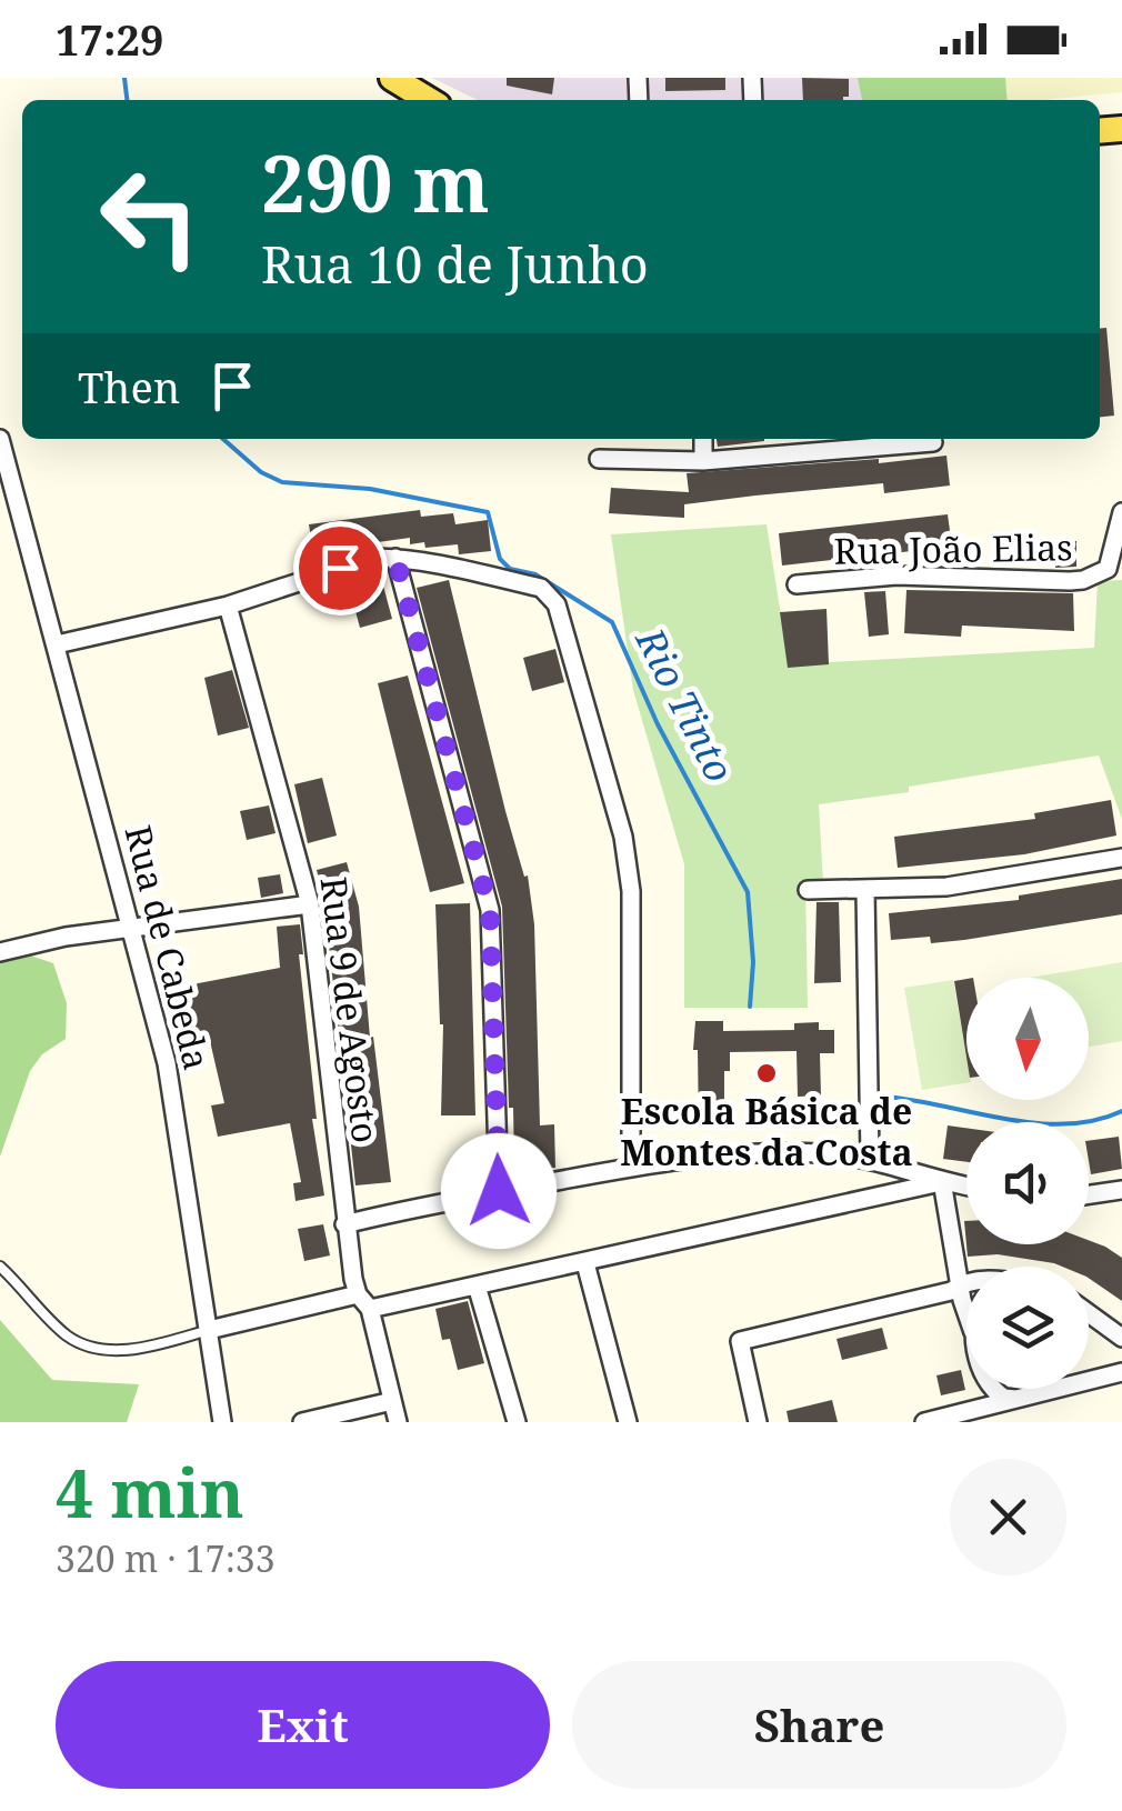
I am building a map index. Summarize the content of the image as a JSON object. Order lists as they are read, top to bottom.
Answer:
{
  "streets": {
    "street": ["Rua João Elias", "Rua de Cabeda", "Rua 9 de Agosto"]
  },
  "water": ["Rio Tinto"],
  "places": ["Escola Básica de Montes da Costa"],
  "north": "bottom",
  "page": {
    "status": "17:29",
    "turn": ["290 m", "Rua 10 de Junho"],
    "then": "Then",
    "heading": ["4 min", "320 m · 17:33"],
    "buttons": ["Exit", "Share"]
  }
}
